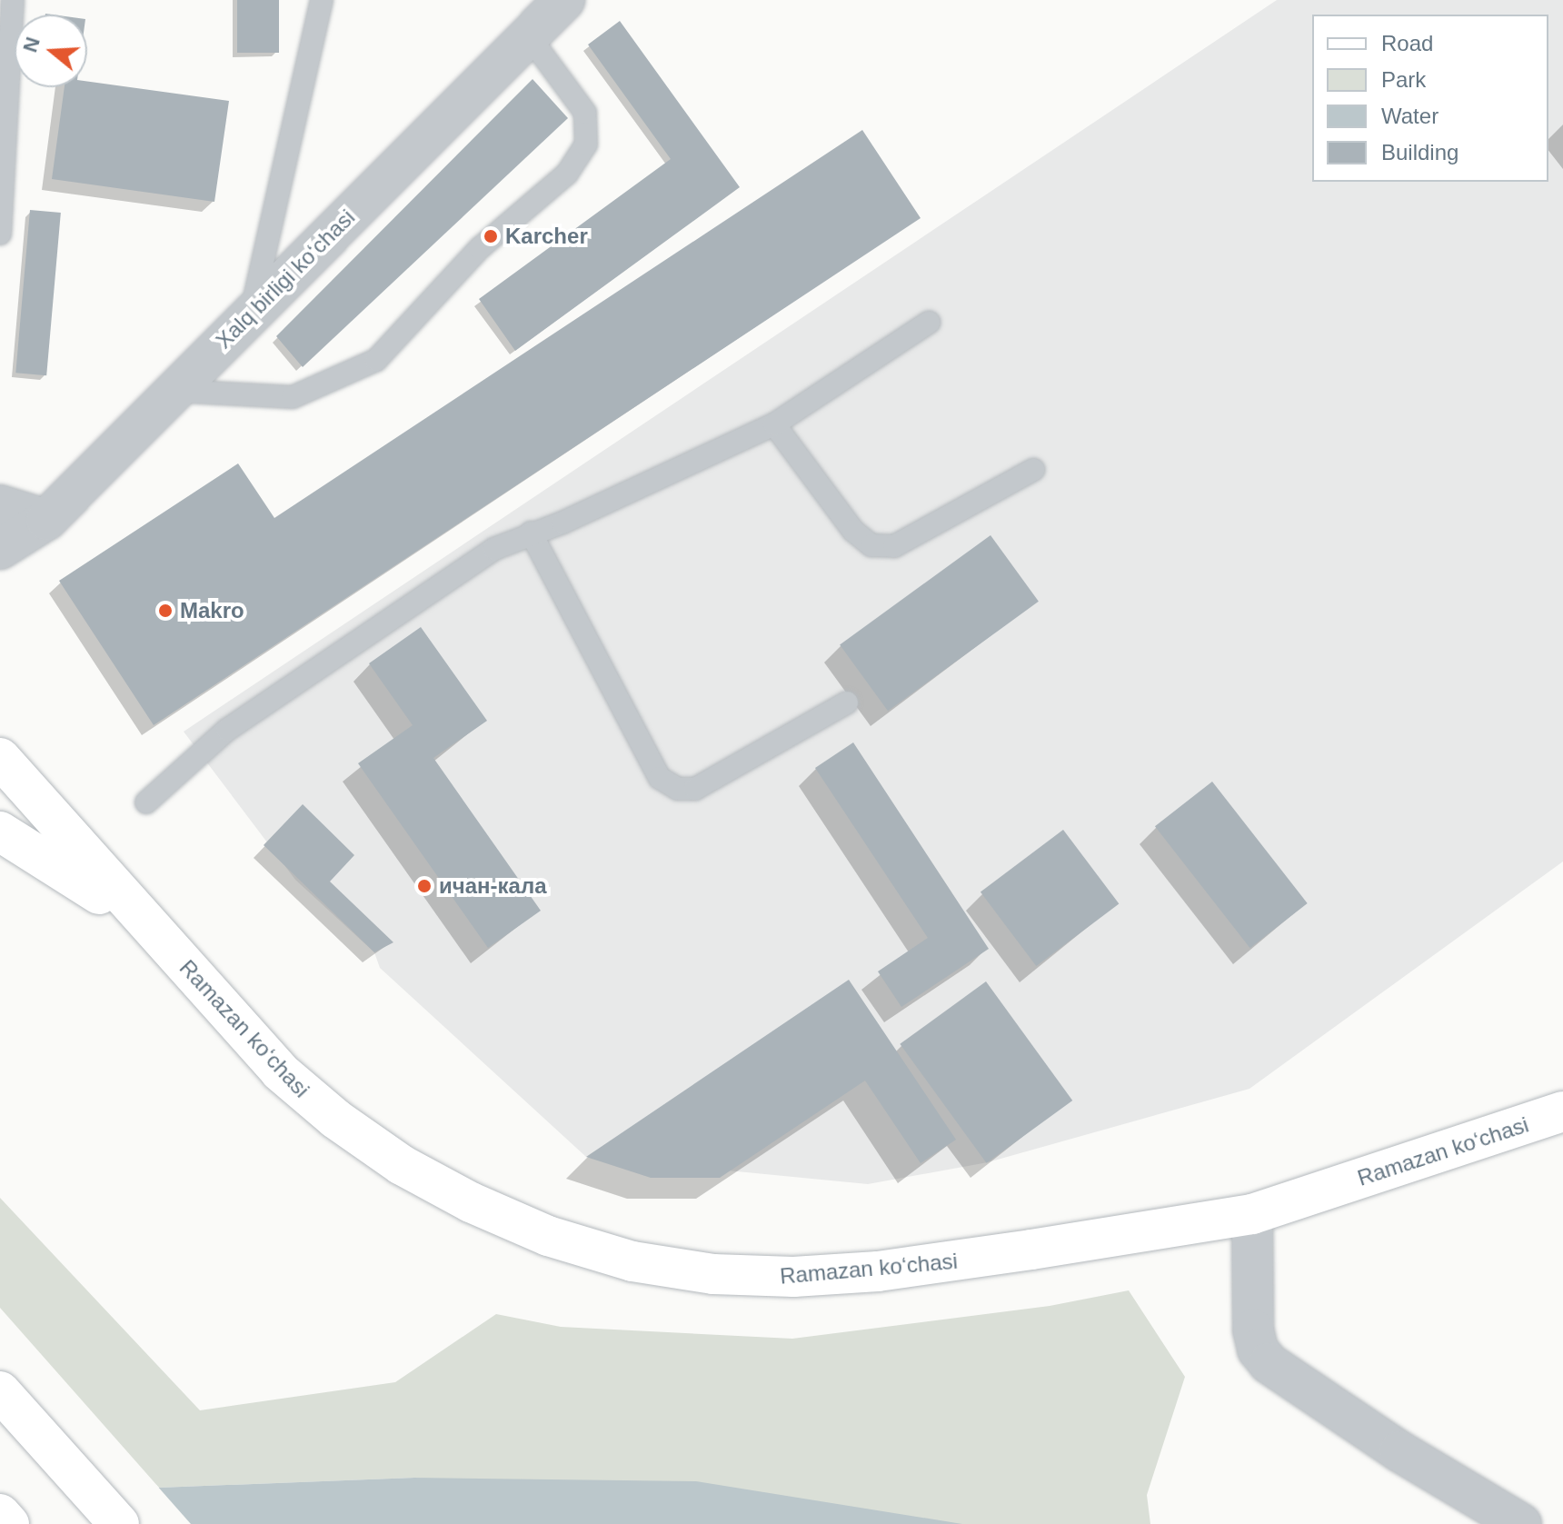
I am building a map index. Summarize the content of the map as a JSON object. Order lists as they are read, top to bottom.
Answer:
{
  "streets": {
    "main road": ["Ramazan ko‘chasi"],
    "street": ["Xalq birligi ko‘chasi"]
  },
  "places": ["Karcher", "Makro", "ичан-кала"],
  "legend": [
    "Road",
    "Park",
    "Water",
    "Building"
  ],
  "north": "left"
}
